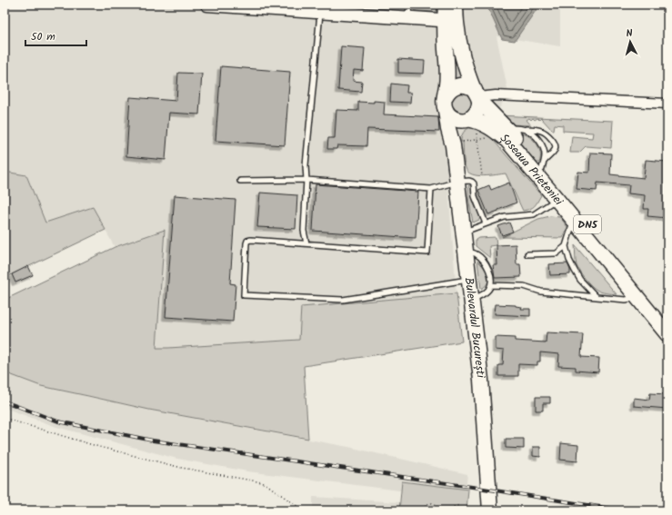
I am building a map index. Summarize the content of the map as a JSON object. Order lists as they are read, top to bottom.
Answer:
{
  "streets": {
    "main road": ["Șoseaua Prieteniei", "DN5", "Bulevardul București"]
  },
  "crossings": [
    ["Șoseaua Prieteniei", "Bulevardul București"]
  ],
  "scale_bar": "50 m",
  "north": "top"
}
